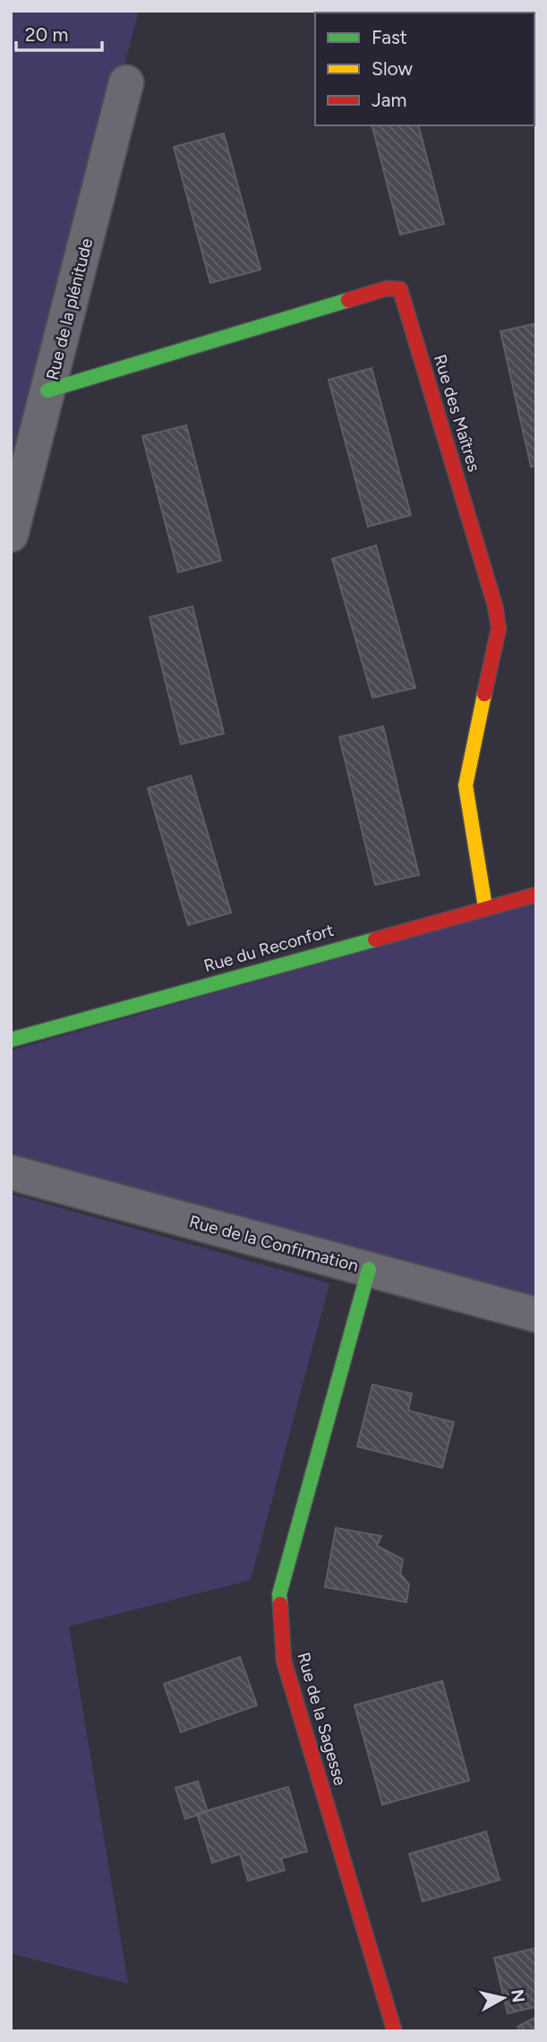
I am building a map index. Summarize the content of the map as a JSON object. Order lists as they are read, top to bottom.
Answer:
{
  "streets": {
    "street": [
      "Rue de la plénitude",
      "Rue des Maîtres",
      "Rue du Reconfort",
      "Rue de la Confirmation",
      "Rue de la Sagesse"
    ]
  },
  "crossings": [
    ["Rue de la plénitude", "Rue des Maîtres"],
    ["Rue des Maîtres", "Rue du Reconfort"],
    ["Rue de la Confirmation", "Rue de la Sagesse"]
  ],
  "legend": ["Fast", "Slow", "Jam"],
  "scale_bar": "20 m",
  "north": "right"
}
